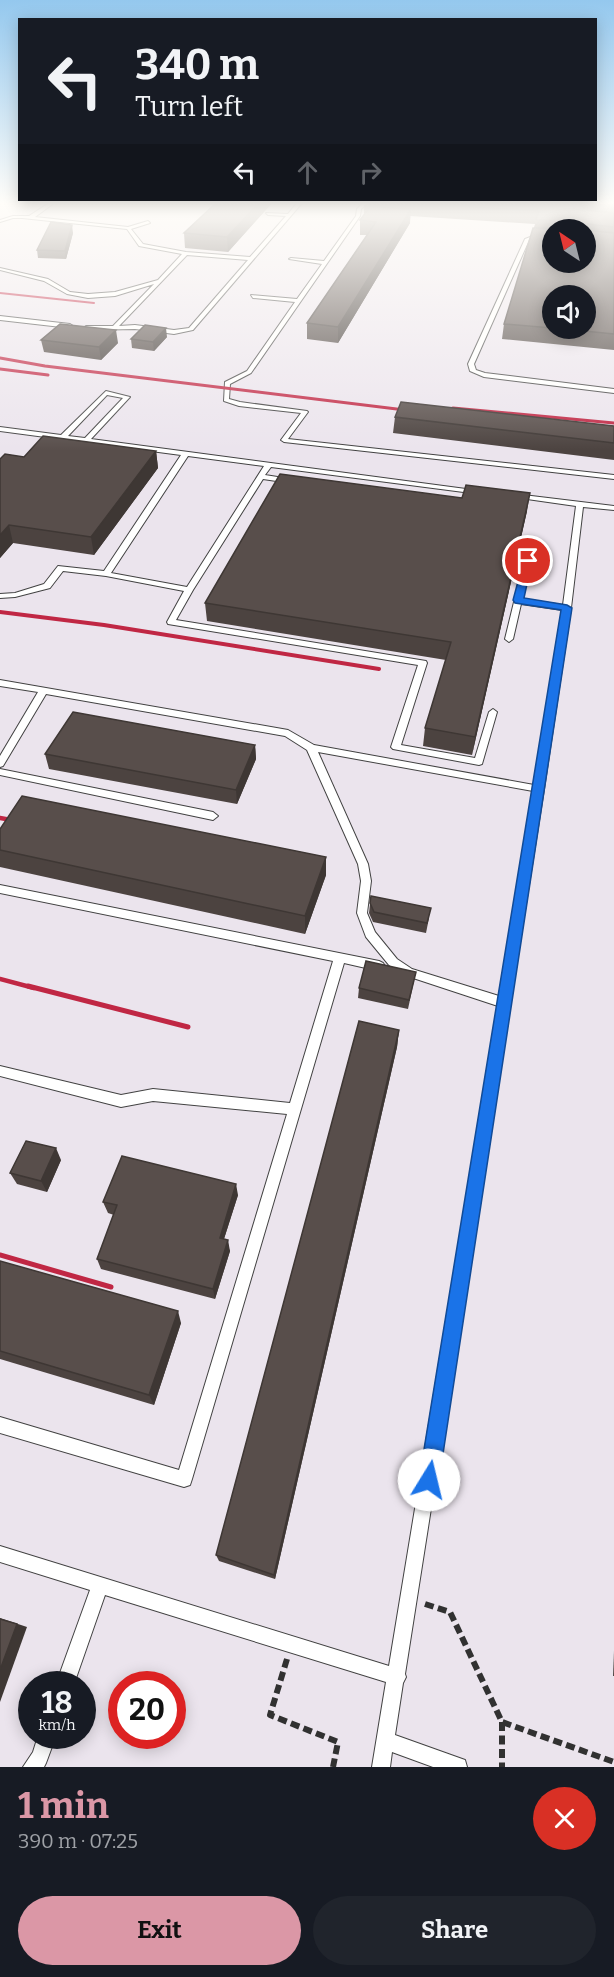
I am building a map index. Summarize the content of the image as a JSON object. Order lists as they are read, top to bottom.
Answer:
{
  "north": "top left",
  "page": {
    "turn": ["340 m", "Turn left"],
    "speed": "18 km/h",
    "limit": "20",
    "heading": ["1 min", "390 m · 07:25"],
    "buttons": ["Exit", "Share"]
  }
}
